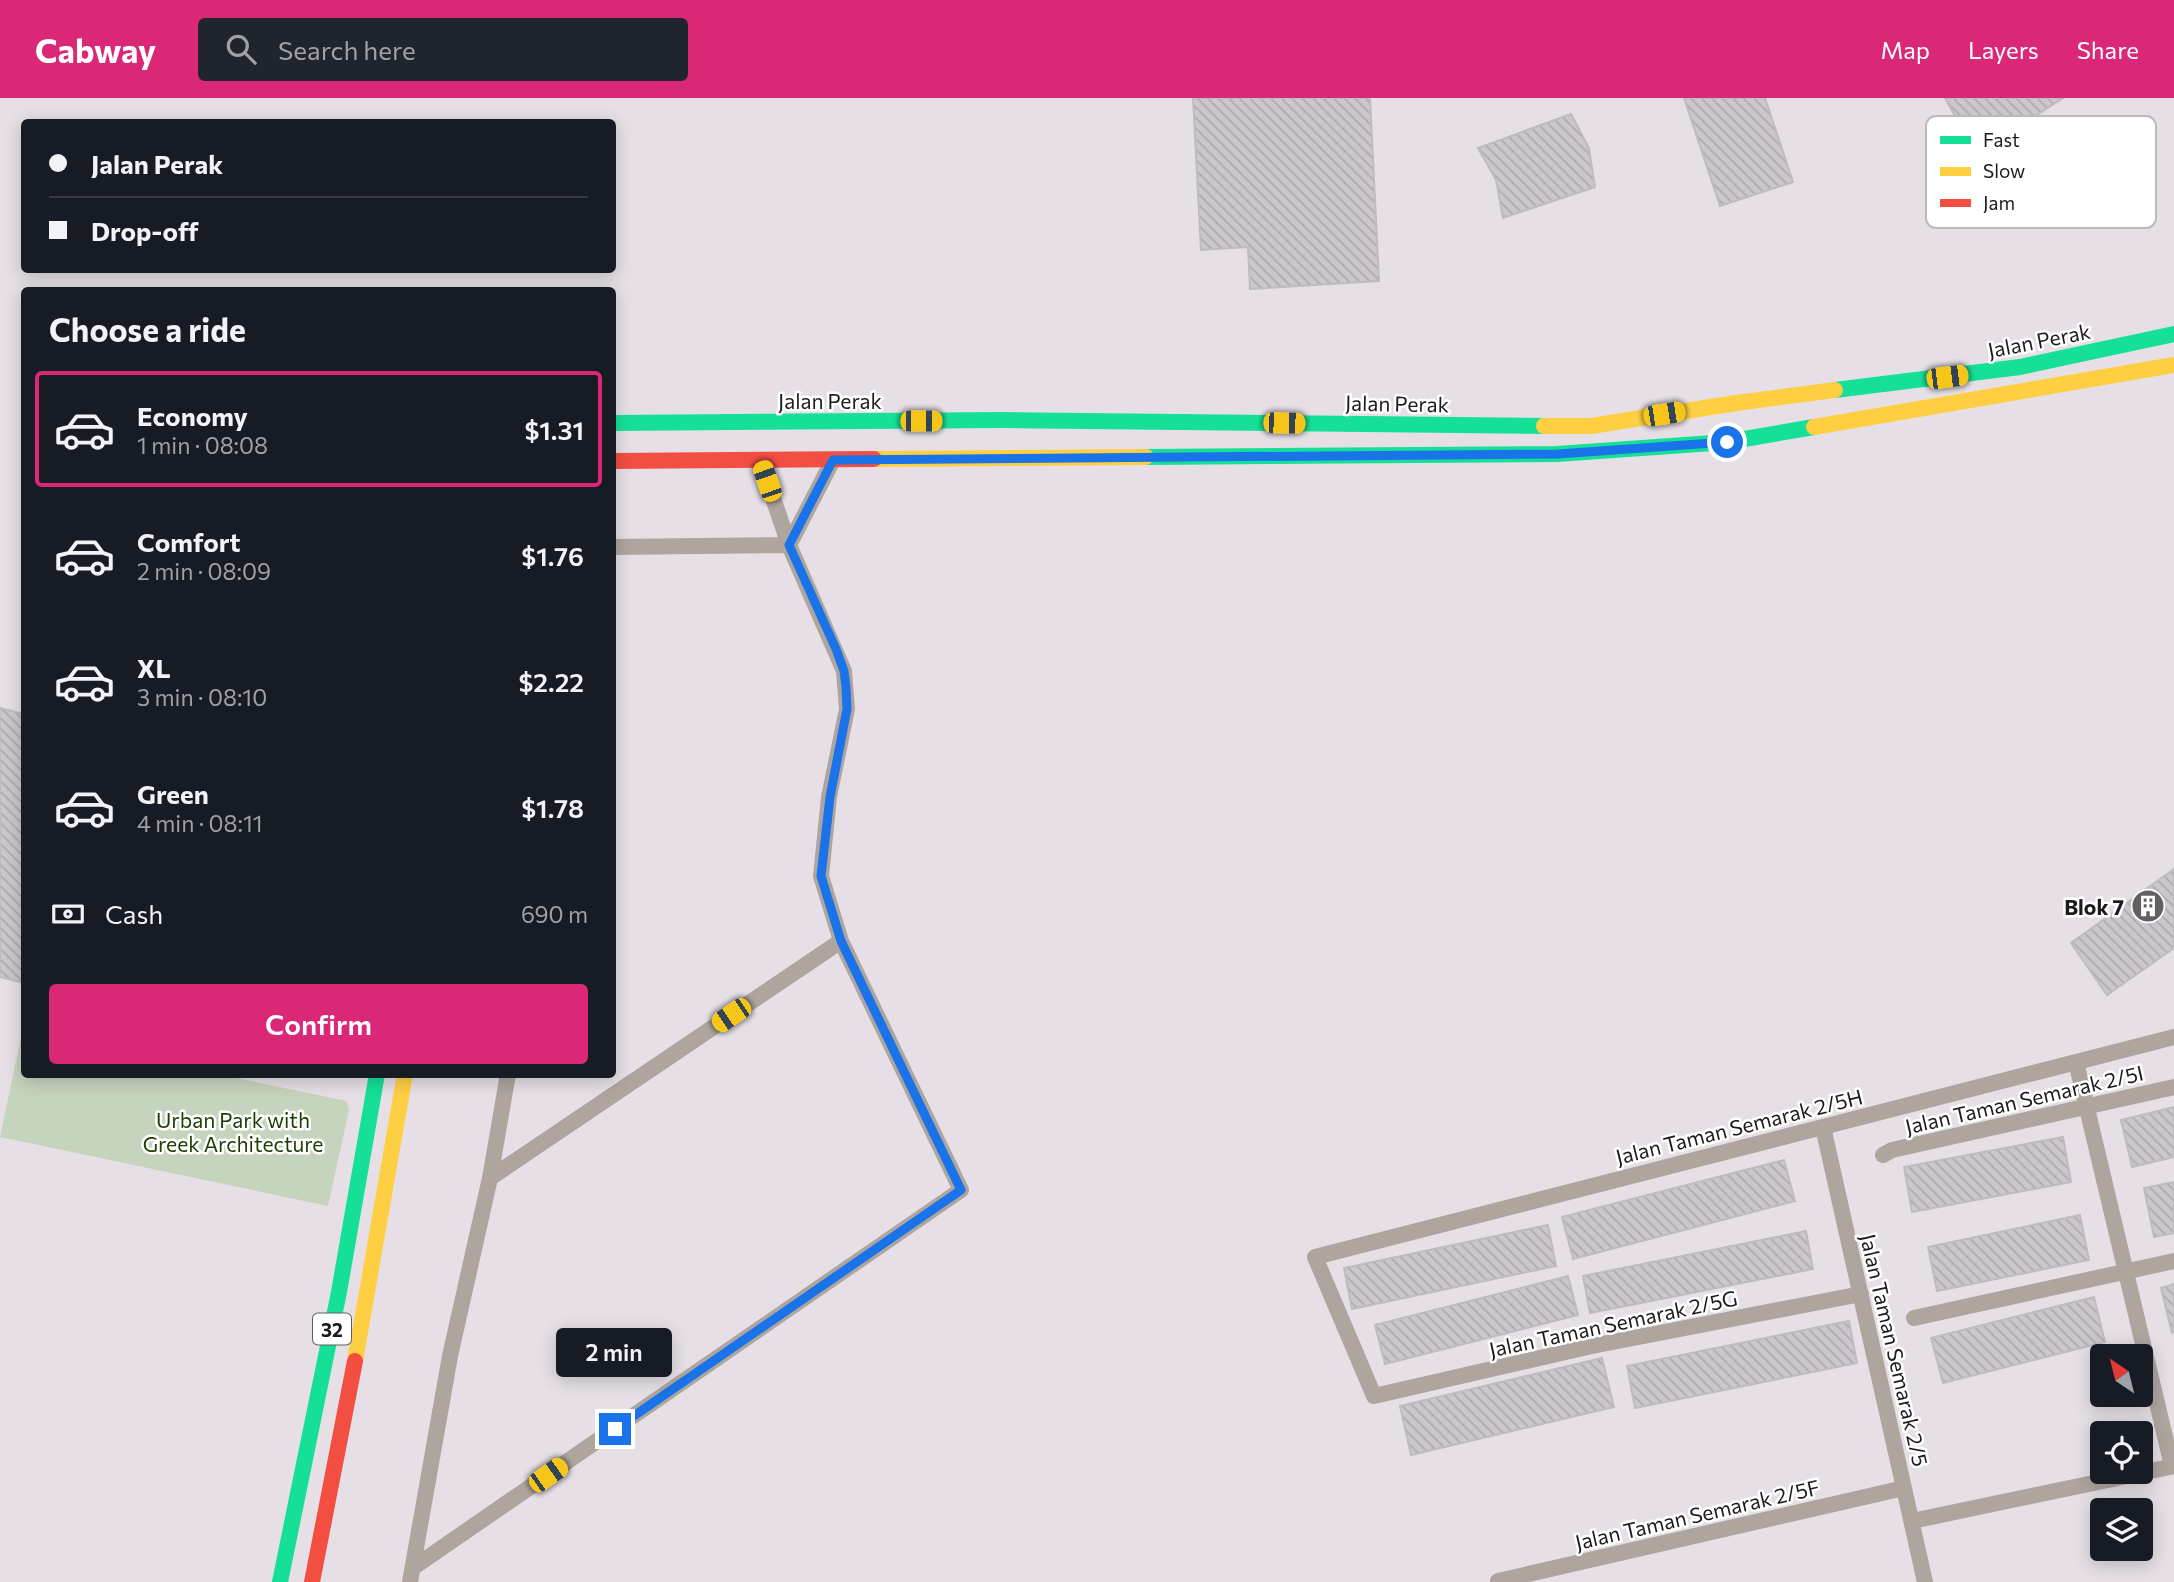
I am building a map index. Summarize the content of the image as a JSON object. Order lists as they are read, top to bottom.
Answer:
{
  "streets": {
    "main road": ["Jalan Perak", "32"],
    "street": [
      "Jalan Taman Semarak 2/5I",
      "Jalan Taman Semarak 2/5H",
      "Jalan Taman Semarak 2/5G",
      "Jalan Taman Semarak 2/5",
      "Jalan Taman Semarak 2/5F"
    ]
  },
  "crossings": [
    ["Jalan Taman Semarak 2/5H", "Jalan Taman Semarak 2/5G"],
    ["Jalan Taman Semarak 2/5H", "Jalan Taman Semarak 2/5"],
    ["Jalan Taman Semarak 2/5G", "Jalan Taman Semarak 2/5"],
    ["Jalan Taman Semarak 2/5", "Jalan Taman Semarak 2/5F"]
  ],
  "parks": ["Urban Park with Greek Architecture"],
  "places": {
    "building": ["Blok 7"]
  },
  "legend": ["Fast", "Slow", "Jam"],
  "north": "top left",
  "page": {
    "header": "Cabway",
    "search": "Search here",
    "nav": ["Map", "Layers", "Share"],
    "banner": ["Jalan Perak", "Drop-off"],
    "heading": "Choose a ride",
    "list": [
      {
        "name": "Economy",
        "note": "1 min · 08:08",
        "value": "$1.31"
      },
      {
        "name": "Comfort",
        "note": "2 min · 08:09",
        "value": "$1.76"
      },
      {
        "name": "XL",
        "note": "3 min · 08:10",
        "value": "$2.22"
      },
      {
        "name": "Green",
        "note": "4 min · 08:11",
        "value": "$1.78"
      }
    ],
    "pay": ["Cash", "690 m"],
    "buttons": "Confirm",
    "bubble": "2 min"
  }
}
